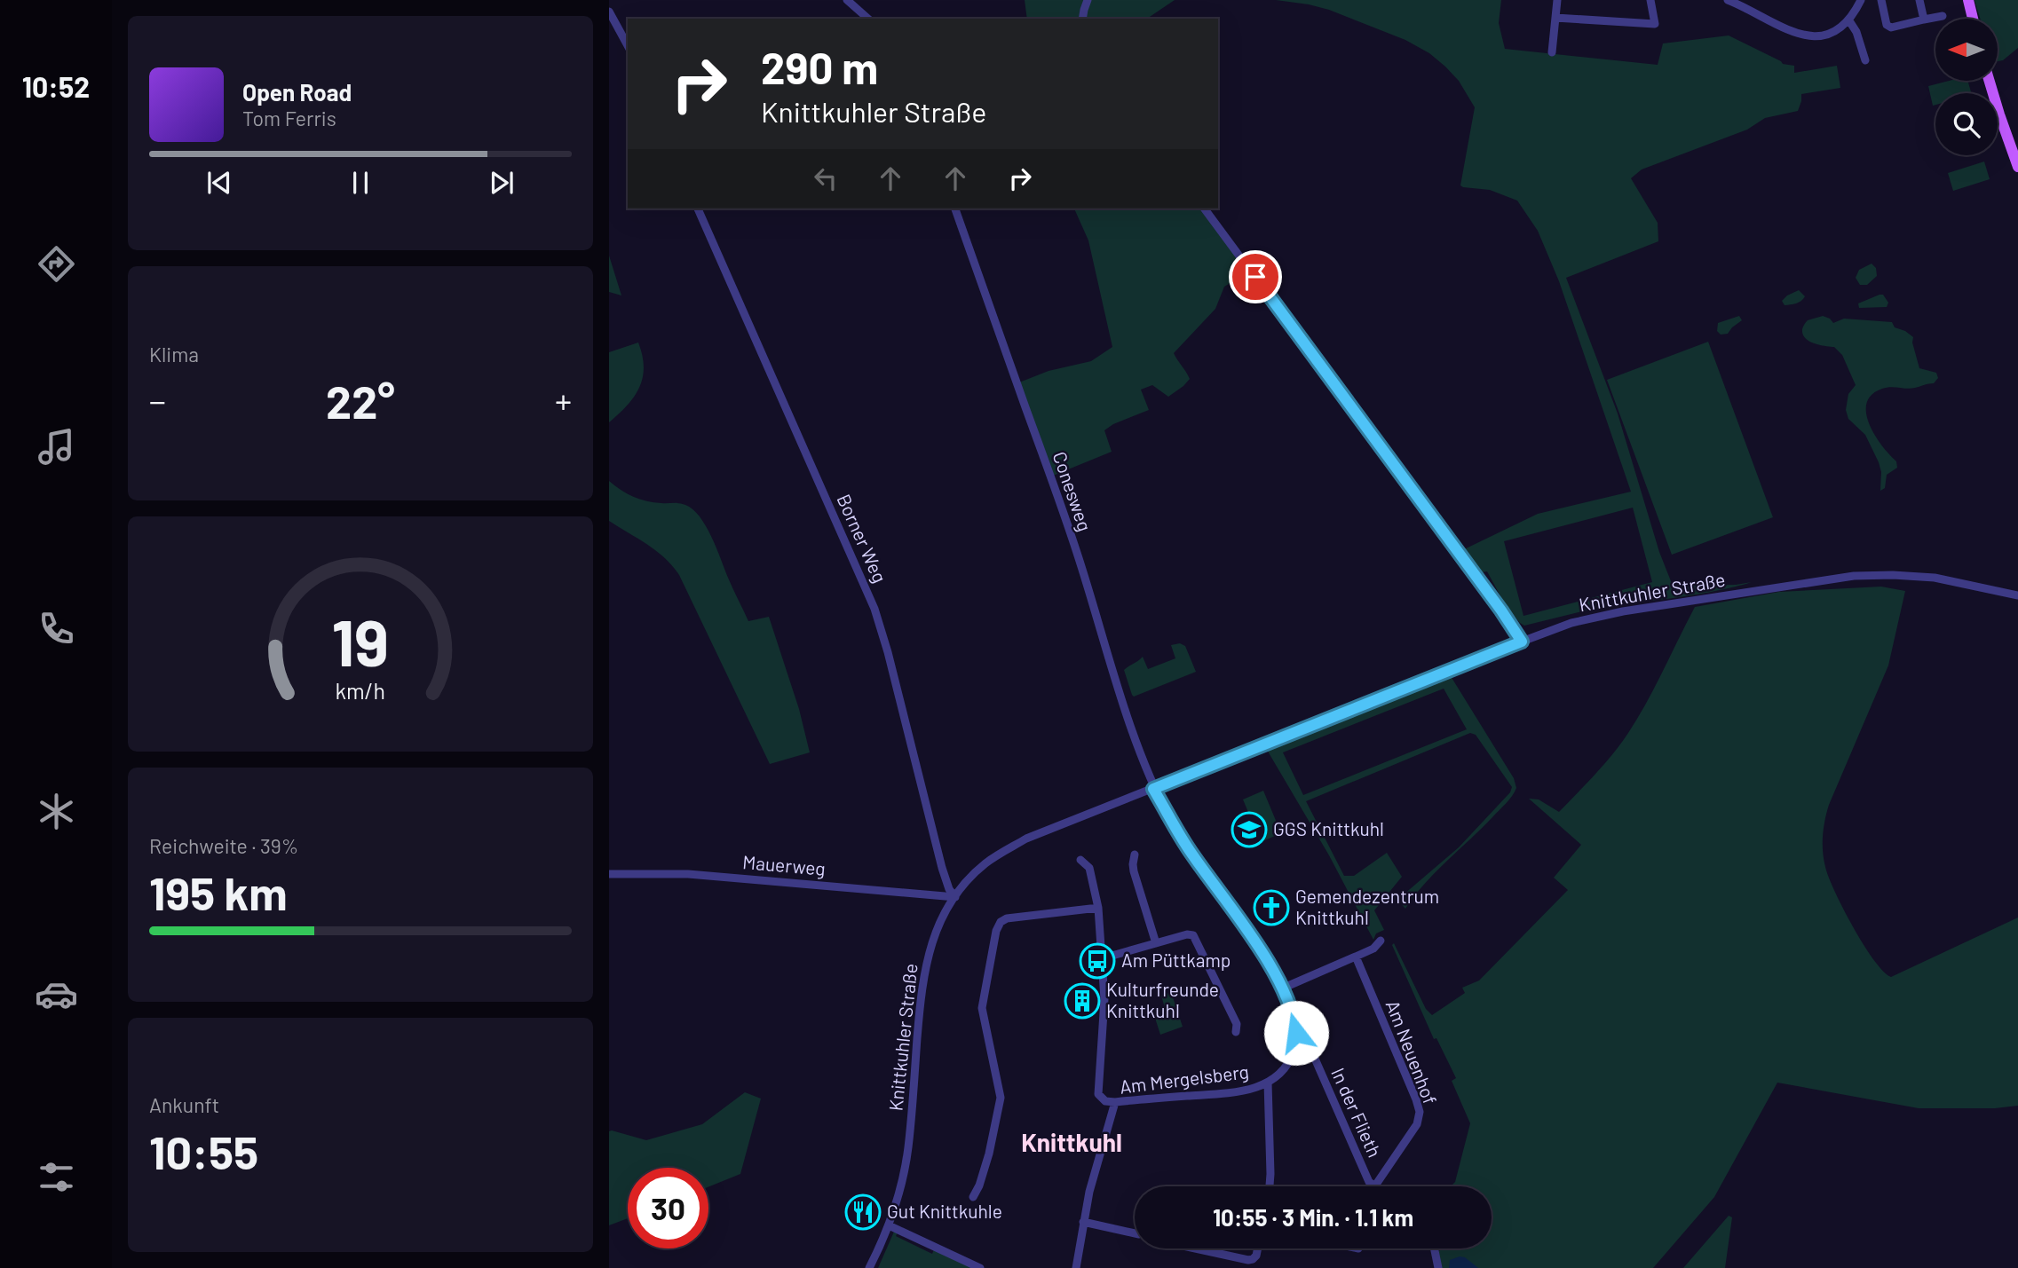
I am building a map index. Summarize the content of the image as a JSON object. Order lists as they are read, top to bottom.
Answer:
{
  "streets": {
    "street": [
      "Conesweg",
      "Borner Weg",
      "Knittkuhler Straße",
      "Mauerweg",
      "Am Neuenhof",
      "Am Mergelsberg",
      "In der Flieth"
    ]
  },
  "crossings": [
    ["Conesweg", "Knittkuhler Straße"],
    ["Borner Weg", "Knittkuhler Straße"],
    ["Borner Weg", "Mauerweg"],
    ["Knittkuhler Straße", "Mauerweg"],
    ["Am Neuenhof", "In der Flieth"],
    ["Am Mergelsberg", "In der Flieth"]
  ],
  "districts": ["Knittkuhl"],
  "places": {
    "school or university": ["GGS Knittkuhl"],
    "church": ["Gemendezentrum Knittkuhl"],
    "bus stop": ["Am Püttkamp"],
    "building": ["Kulturfreunde Knittkuhl"],
    "restaurant": ["Gut Knittkuhle"]
  },
  "north": "left",
  "page": {
    "tabs": "10:52",
    "turn": ["290 m", "Knittkuhler Straße"],
    "song": ["Open Road", "Tom Ferris"],
    "tile": [
      "Klima",
      ["Reichweite · 39%", "195 km"],
      ["Ankunft", "10:55"]
    ],
    "heat": ["−", "22°", "+"],
    "limit": "30",
    "trip": "10:55 · 3 Min. · 1.1 km",
    "gauge": ["19", "km/h"]
  }
}
